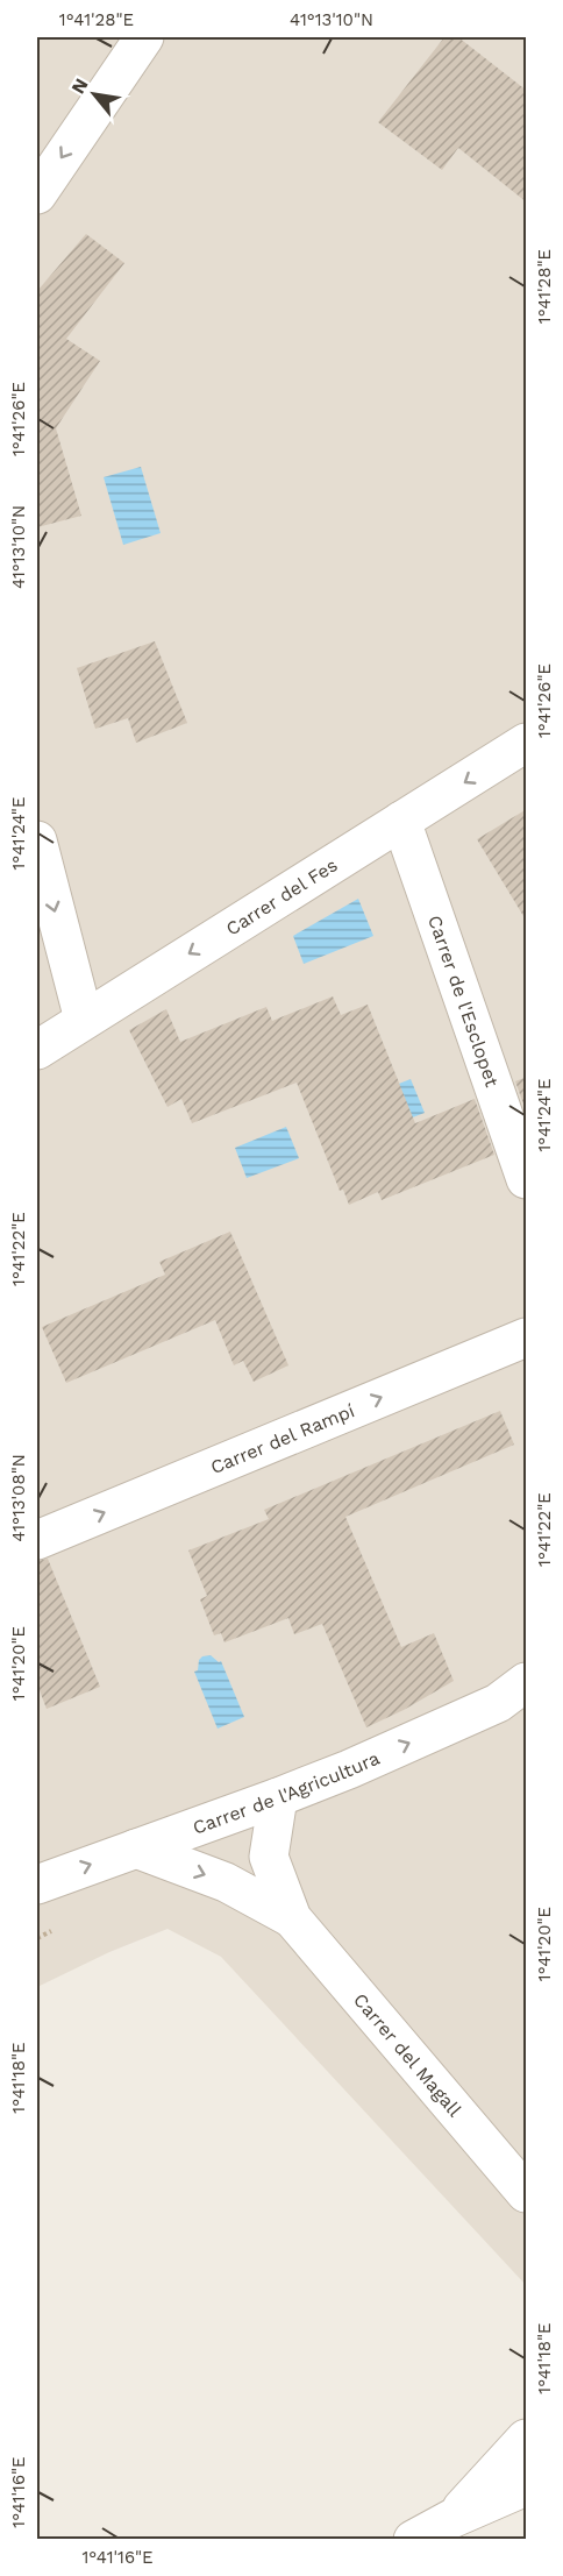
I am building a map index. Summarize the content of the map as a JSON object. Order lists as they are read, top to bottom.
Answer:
{
  "streets": {
    "street": [
      "Carrer del Fes",
      "Carrer de l'Esclopet",
      "Carrer del Rampí",
      "Carrer de l'Agricultura",
      "Carrer del Magall"
    ]
  },
  "crossings": [
    ["Carrer del Fes", "Carrer de l'Esclopet"],
    ["Carrer de l'Agricultura", "Carrer del Magall"]
  ],
  "one_way": ["Carrer del Fes", "Carrer del Rampí", "Carrer de l'Agricultura"],
  "north": "top left",
  "coordinates": [
    "1°41'28\"E",
    "41°13'10\"N",
    "1°41'26\"E",
    "1°41'24\"E",
    "1°41'22\"E",
    "41°13'08\"N",
    "1°41'20\"E",
    "1°41'18\"E",
    "1°41'16\"E"
  ]
}
